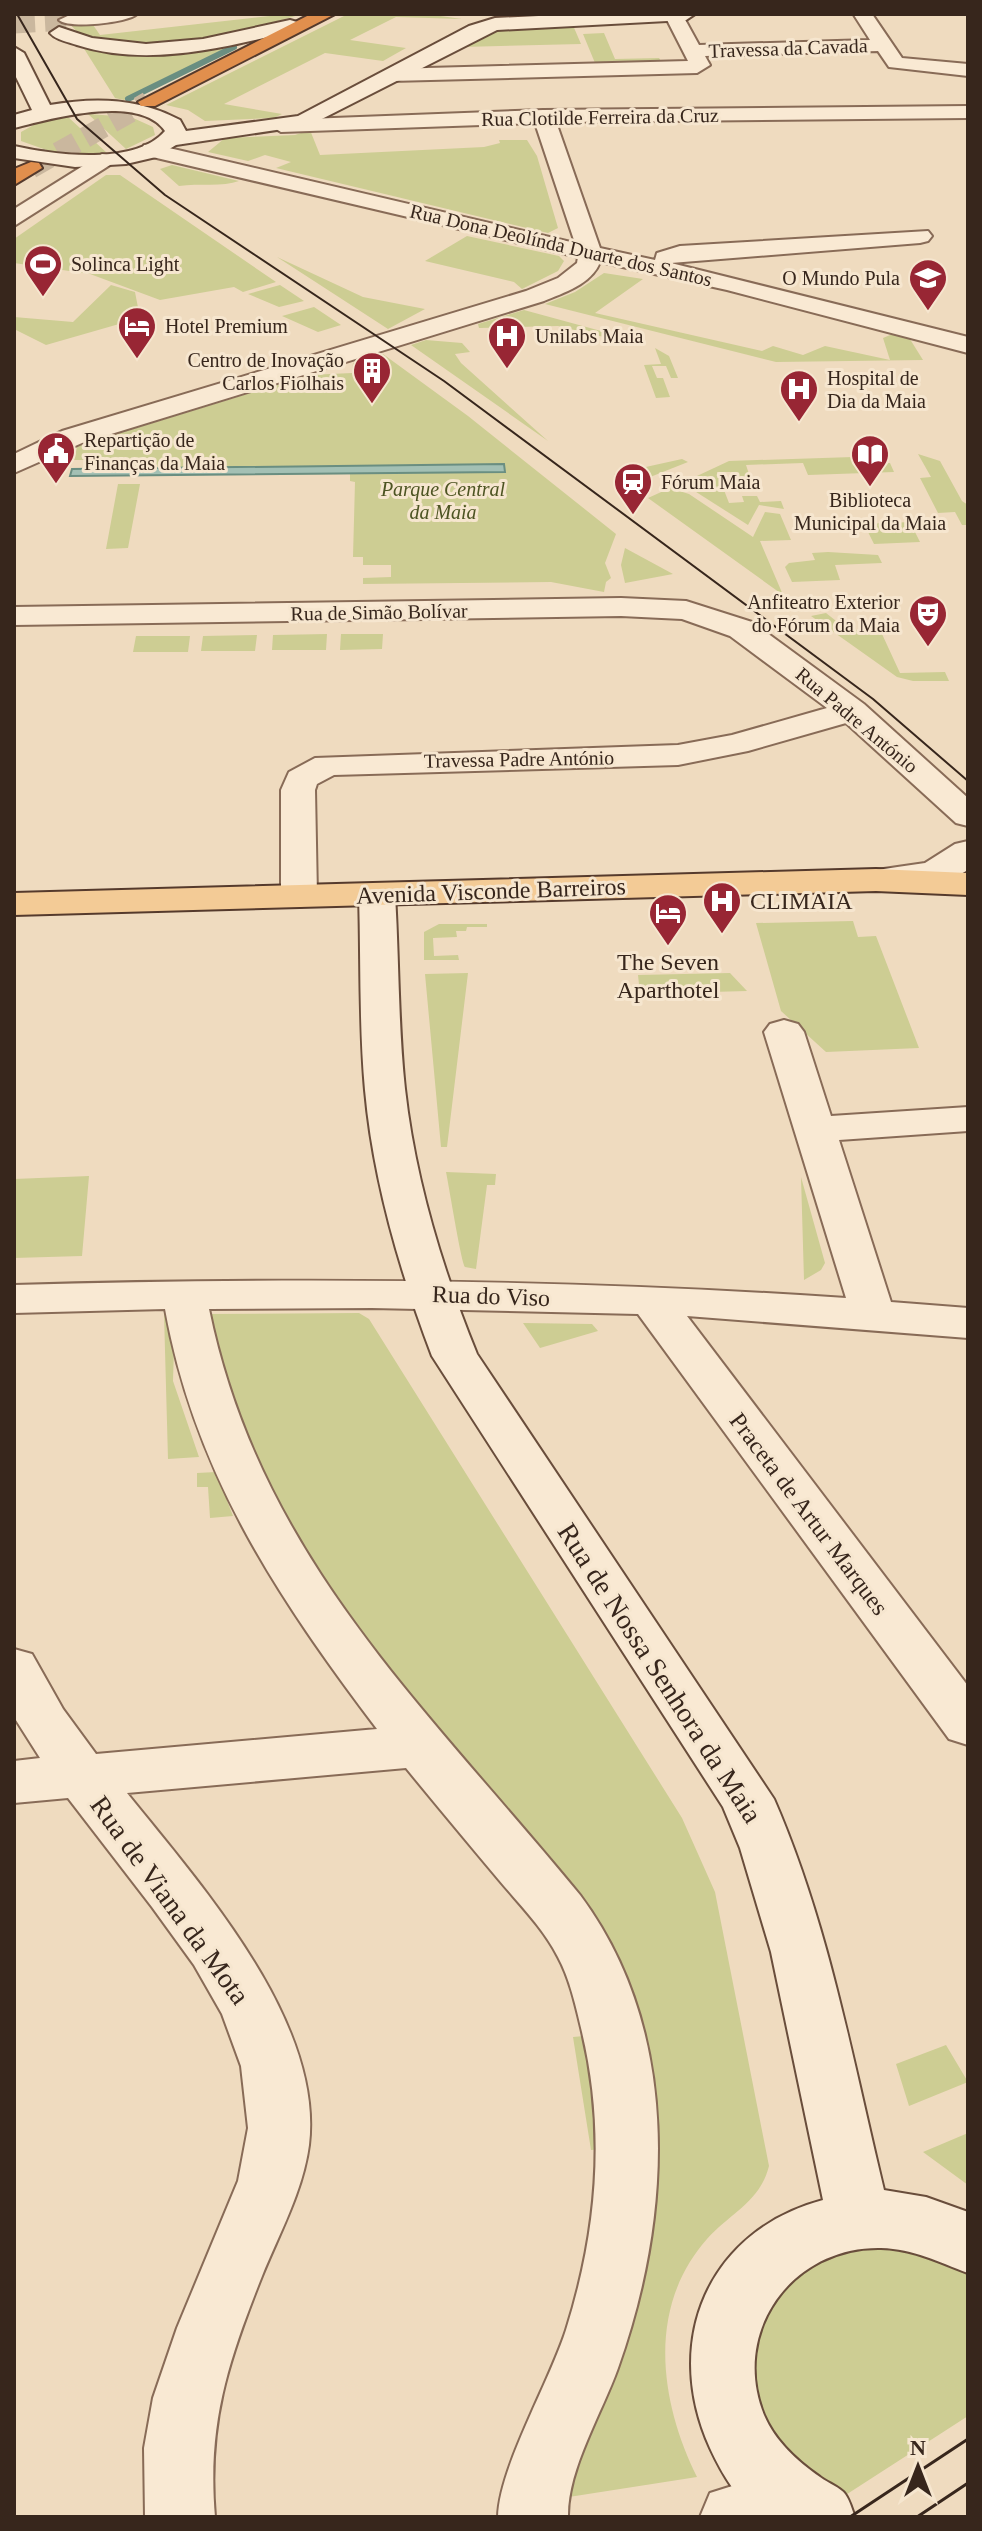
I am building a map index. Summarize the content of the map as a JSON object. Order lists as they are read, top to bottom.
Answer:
{
  "streets": {
    "main road": ["Avenida Visconde Barreiros"],
    "street": [
      "Travessa da Cavada",
      "Rua Clotilde Ferreira da Cruz",
      "Rua Dona Deolínda Duarte dos Santos",
      "Rua de Simão Bolívar",
      "Rua Padre António",
      "Travessa Padre António",
      "Rua do Viso",
      "Praceta de Artur Marques",
      "Rua de Nossa Senhora da Maia",
      "Rua de Viana da Mota"
    ]
  },
  "crossings": [
    ["Rua Clotilde Ferreira da Cruz", "Rua Dona Deolínda Duarte dos Santos"],
    ["Rua de Simão Bolívar", "Rua Padre António"],
    ["Rua Padre António", "Travessa Padre António"],
    ["Travessa Padre António", "Avenida Visconde Barreiros"],
    ["Avenida Visconde Barreiros", "Rua de Nossa Senhora da Maia"],
    ["Rua do Viso", "Praceta de Artur Marques"],
    ["Rua do Viso", "Rua de Nossa Senhora da Maia"]
  ],
  "parks": ["Parque Central da Maia"],
  "places": {
    "sports": ["Solinca Light"],
    "school or university": ["O Mundo Pula"],
    "hotel": ["Hotel Premium", "The Seven Aparthotel"],
    "hospital": ["Unilabs Maia", "Hospital de Dia da Maia", "CLIMAIA"],
    "building": ["Centro de Inovação Carlos Fiolhais"],
    "public building": ["Repartição de Finanças da Maia"],
    "library": ["Biblioteca Municipal da Maia"],
    "station": ["Fórum Maia"],
    "theatre": ["Anfiteatro Exterior do Fórum da Maia"]
  },
  "north": "top"
}
